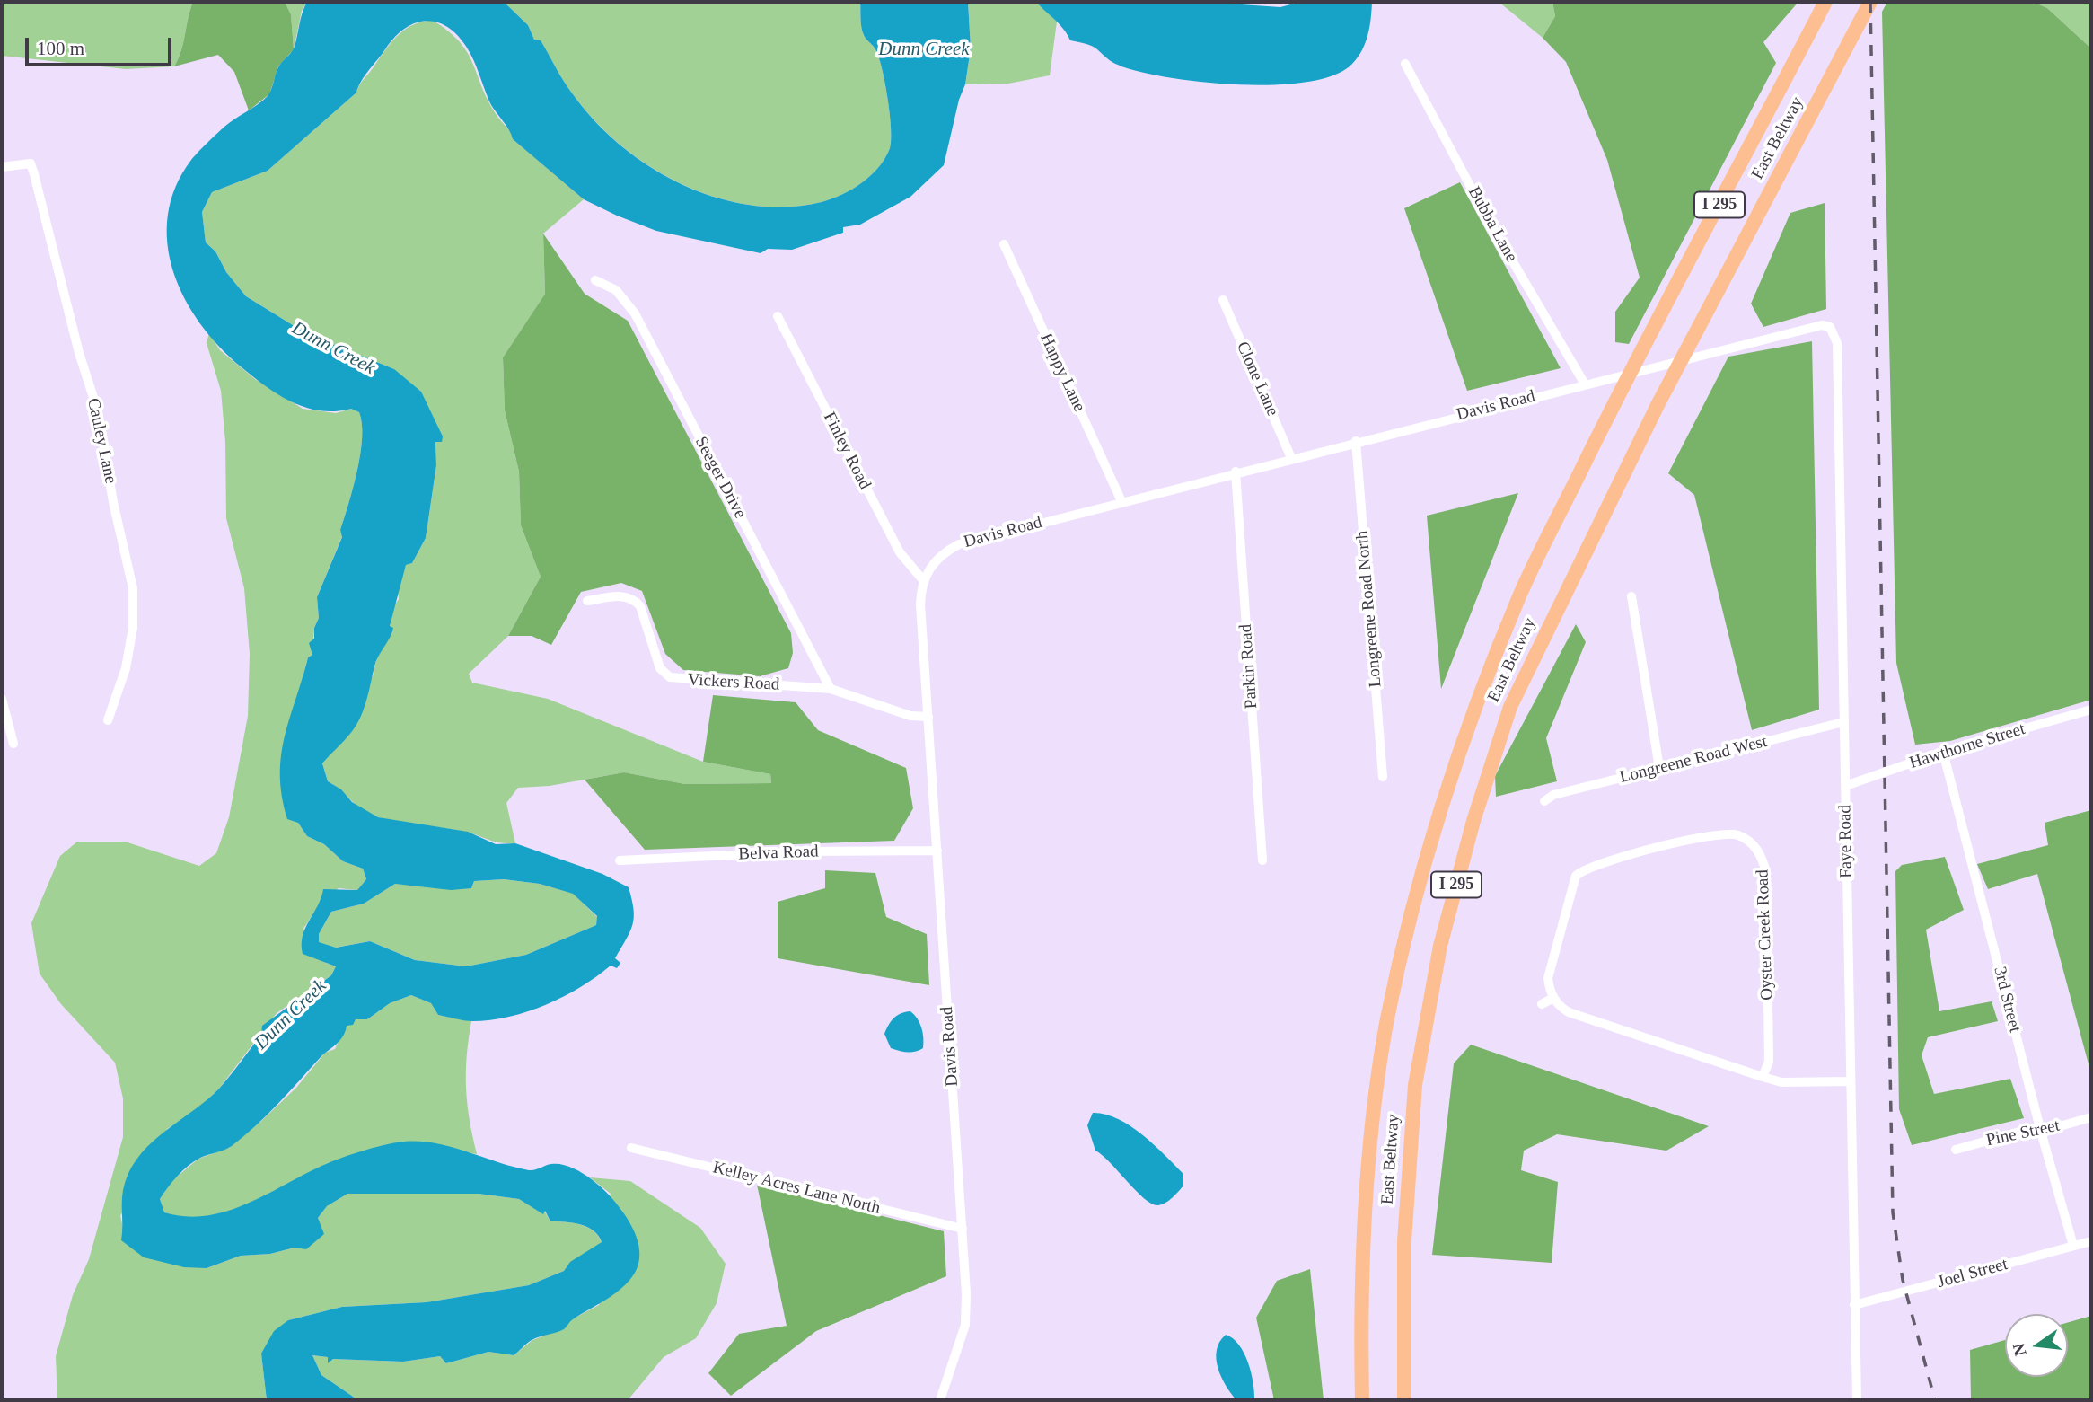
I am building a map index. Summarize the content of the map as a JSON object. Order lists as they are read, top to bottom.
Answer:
{
  "streets": {
    "highway": ["East Beltway", "I 295"],
    "street": [
      "Bubba Lane",
      "Happy Lane",
      "Clone Lane",
      "Davis Road",
      "Cauley Lane",
      "Finley Road",
      "Seeger Drive",
      "Longreene Road North",
      "Parkin Road",
      "Vickers Road",
      "Hawthorne Street",
      "Longreene Road West",
      "Faye Road",
      "Belva Road",
      "Oyster Creek Road",
      "3rd Street",
      "Pine Street",
      "Kelley Acres Lane North",
      "Joel Street"
    ]
  },
  "crossings": [
    ["Bubba Lane", "Davis Road"],
    ["Happy Lane", "Davis Road"],
    ["Clone Lane", "Davis Road"],
    ["Davis Road", "Finley Road"],
    ["Davis Road", "Longreene Road North"],
    ["Davis Road", "Parkin Road"],
    ["Davis Road", "Vickers Road"],
    ["Davis Road", "Faye Road"],
    ["Davis Road", "Belva Road"],
    ["Davis Road", "Kelley Acres Lane North"],
    ["Seeger Drive", "Vickers Road"],
    ["Hawthorne Street", "Faye Road"],
    ["Hawthorne Street", "3rd Street"],
    ["Longreene Road West", "Faye Road"],
    ["Faye Road", "Joel Street"],
    ["3rd Street", "Pine Street"],
    ["3rd Street", "Joel Street"]
  ],
  "water": ["Dunn Creek"],
  "scale_bar": "100 m",
  "north": "left"
}
